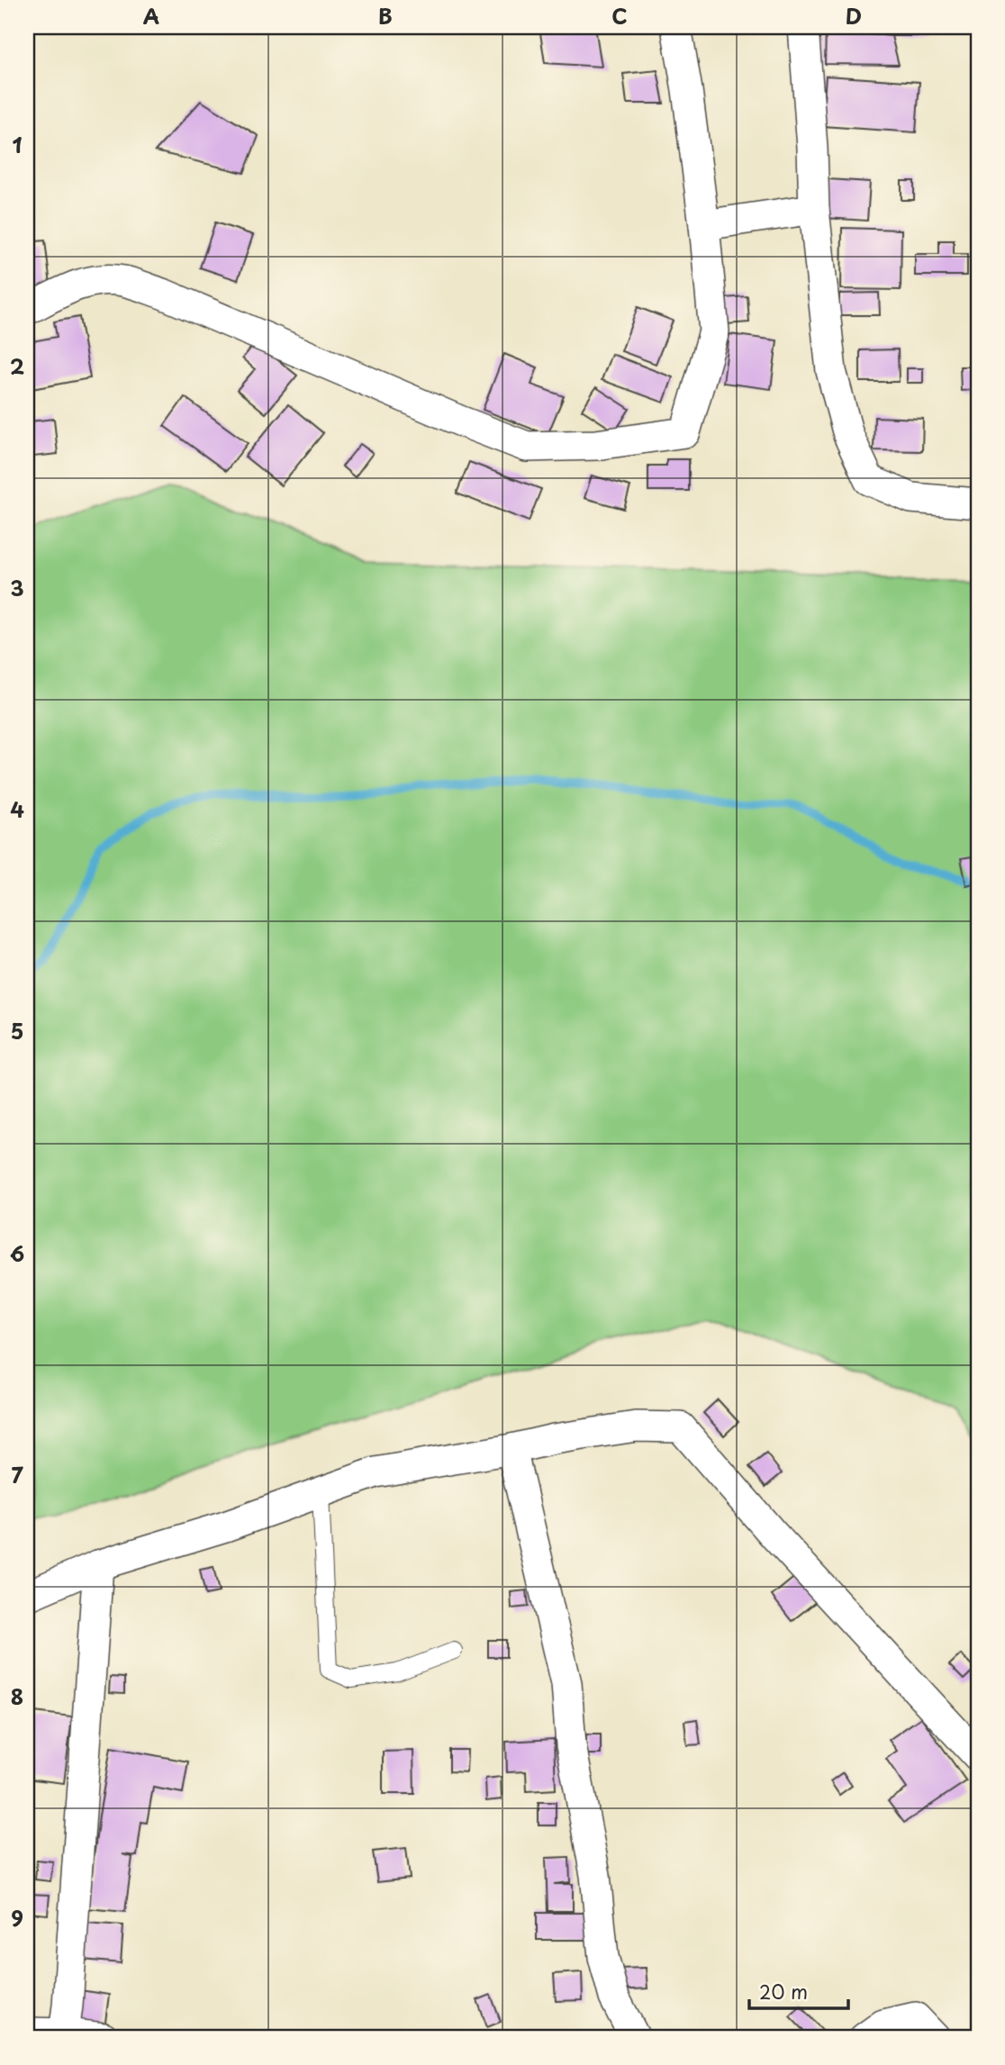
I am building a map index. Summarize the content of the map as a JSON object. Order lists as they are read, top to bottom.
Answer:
{
  "scale_bar": "20 m",
  "grid": {
    "columns": [
      "A",
      "B",
      "C",
      "D"
    ],
    "rows": [
      "1",
      "2",
      "3",
      "4",
      "5",
      "6",
      "7",
      "8",
      "9"
    ]
  }
}
